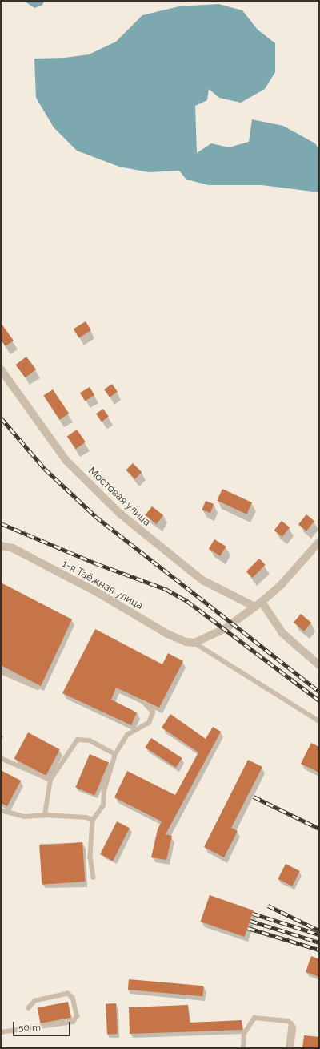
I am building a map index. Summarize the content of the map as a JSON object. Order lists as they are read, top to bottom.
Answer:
{
  "streets": {
    "street": ["Мостовая улица", "1-я Таёжная улица"]
  },
  "scale_bar": "50 m"
}
